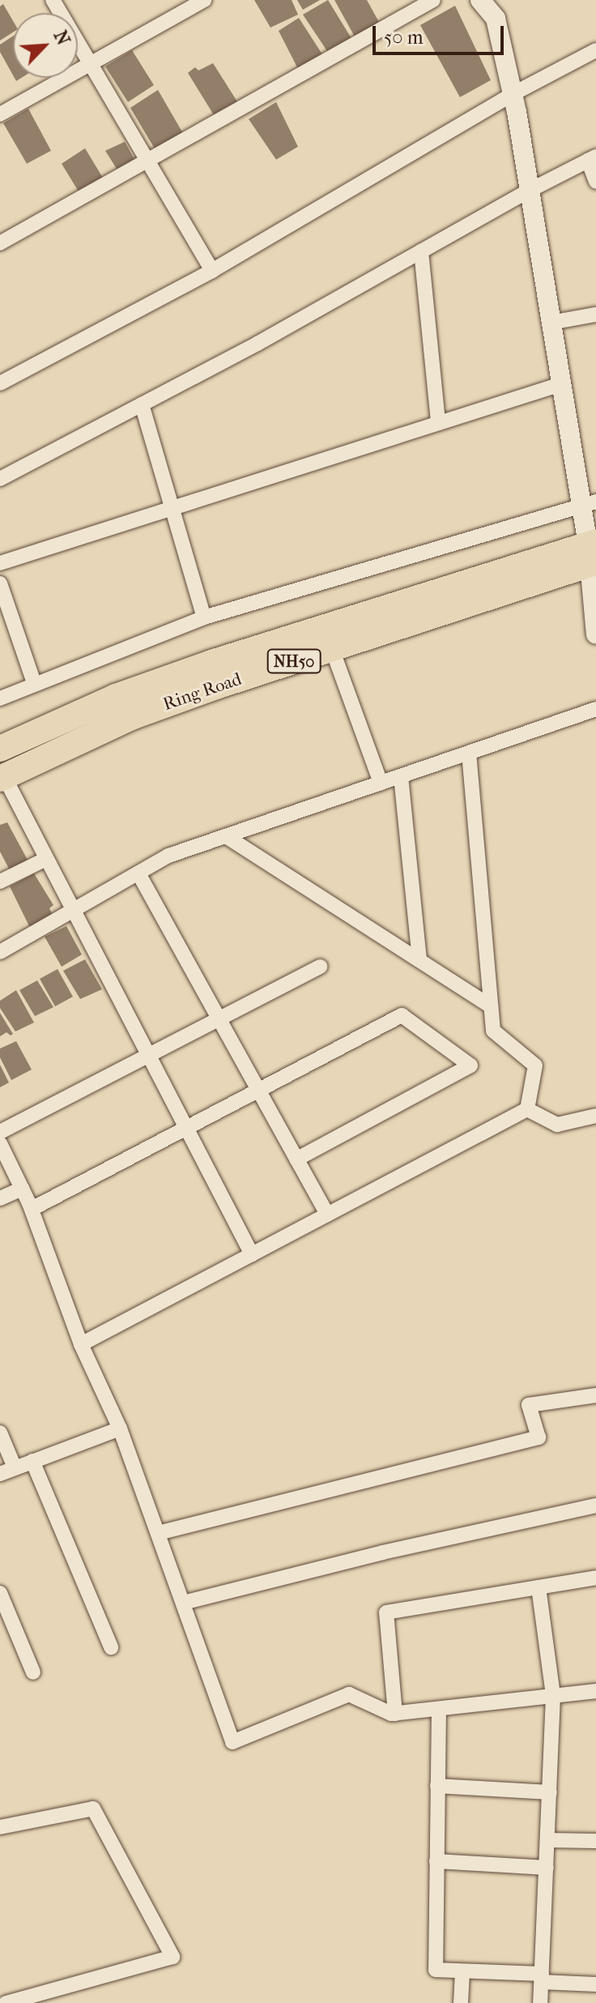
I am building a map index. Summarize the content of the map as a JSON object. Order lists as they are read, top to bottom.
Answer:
{
  "streets": {
    "highway": ["NH50", "Ring Road"]
  },
  "scale_bar": "50 m",
  "north": "top right"
}
